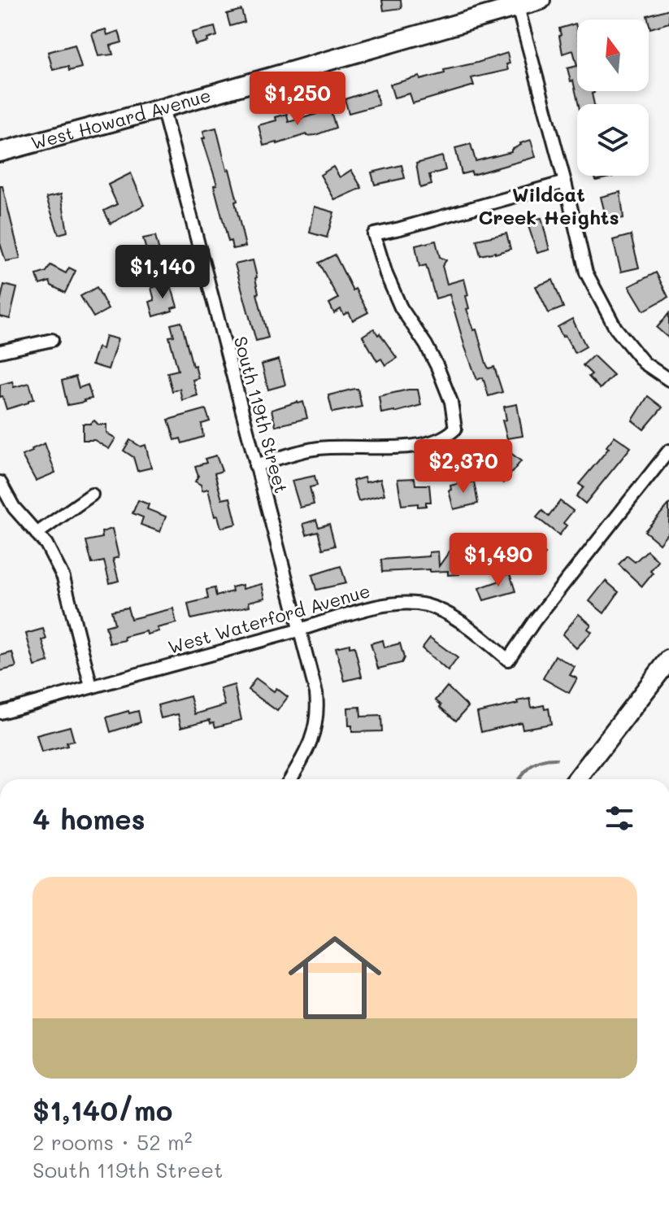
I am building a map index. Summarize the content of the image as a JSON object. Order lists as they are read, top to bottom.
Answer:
{
  "streets": {
    "street": ["West Howard Avenue", "South 119th Street", "West Waterford Avenue"]
  },
  "crossings": [
    ["West Howard Avenue", "South 119th Street"],
    ["South 119th Street", "West Waterford Avenue"]
  ],
  "districts": ["Wildcat Creek Heights"],
  "north": "top",
  "page": {
    "price": [
      "$1,250",
      "$1,140",
      "$2,370",
      "$1,490"
    ],
    "heading": "4 homes",
    "list": [
      {
        "name": "$1,140/mo",
        "note": "2 rooms · 52 m² · South 119th Street"
      }
    ]
  }
}
